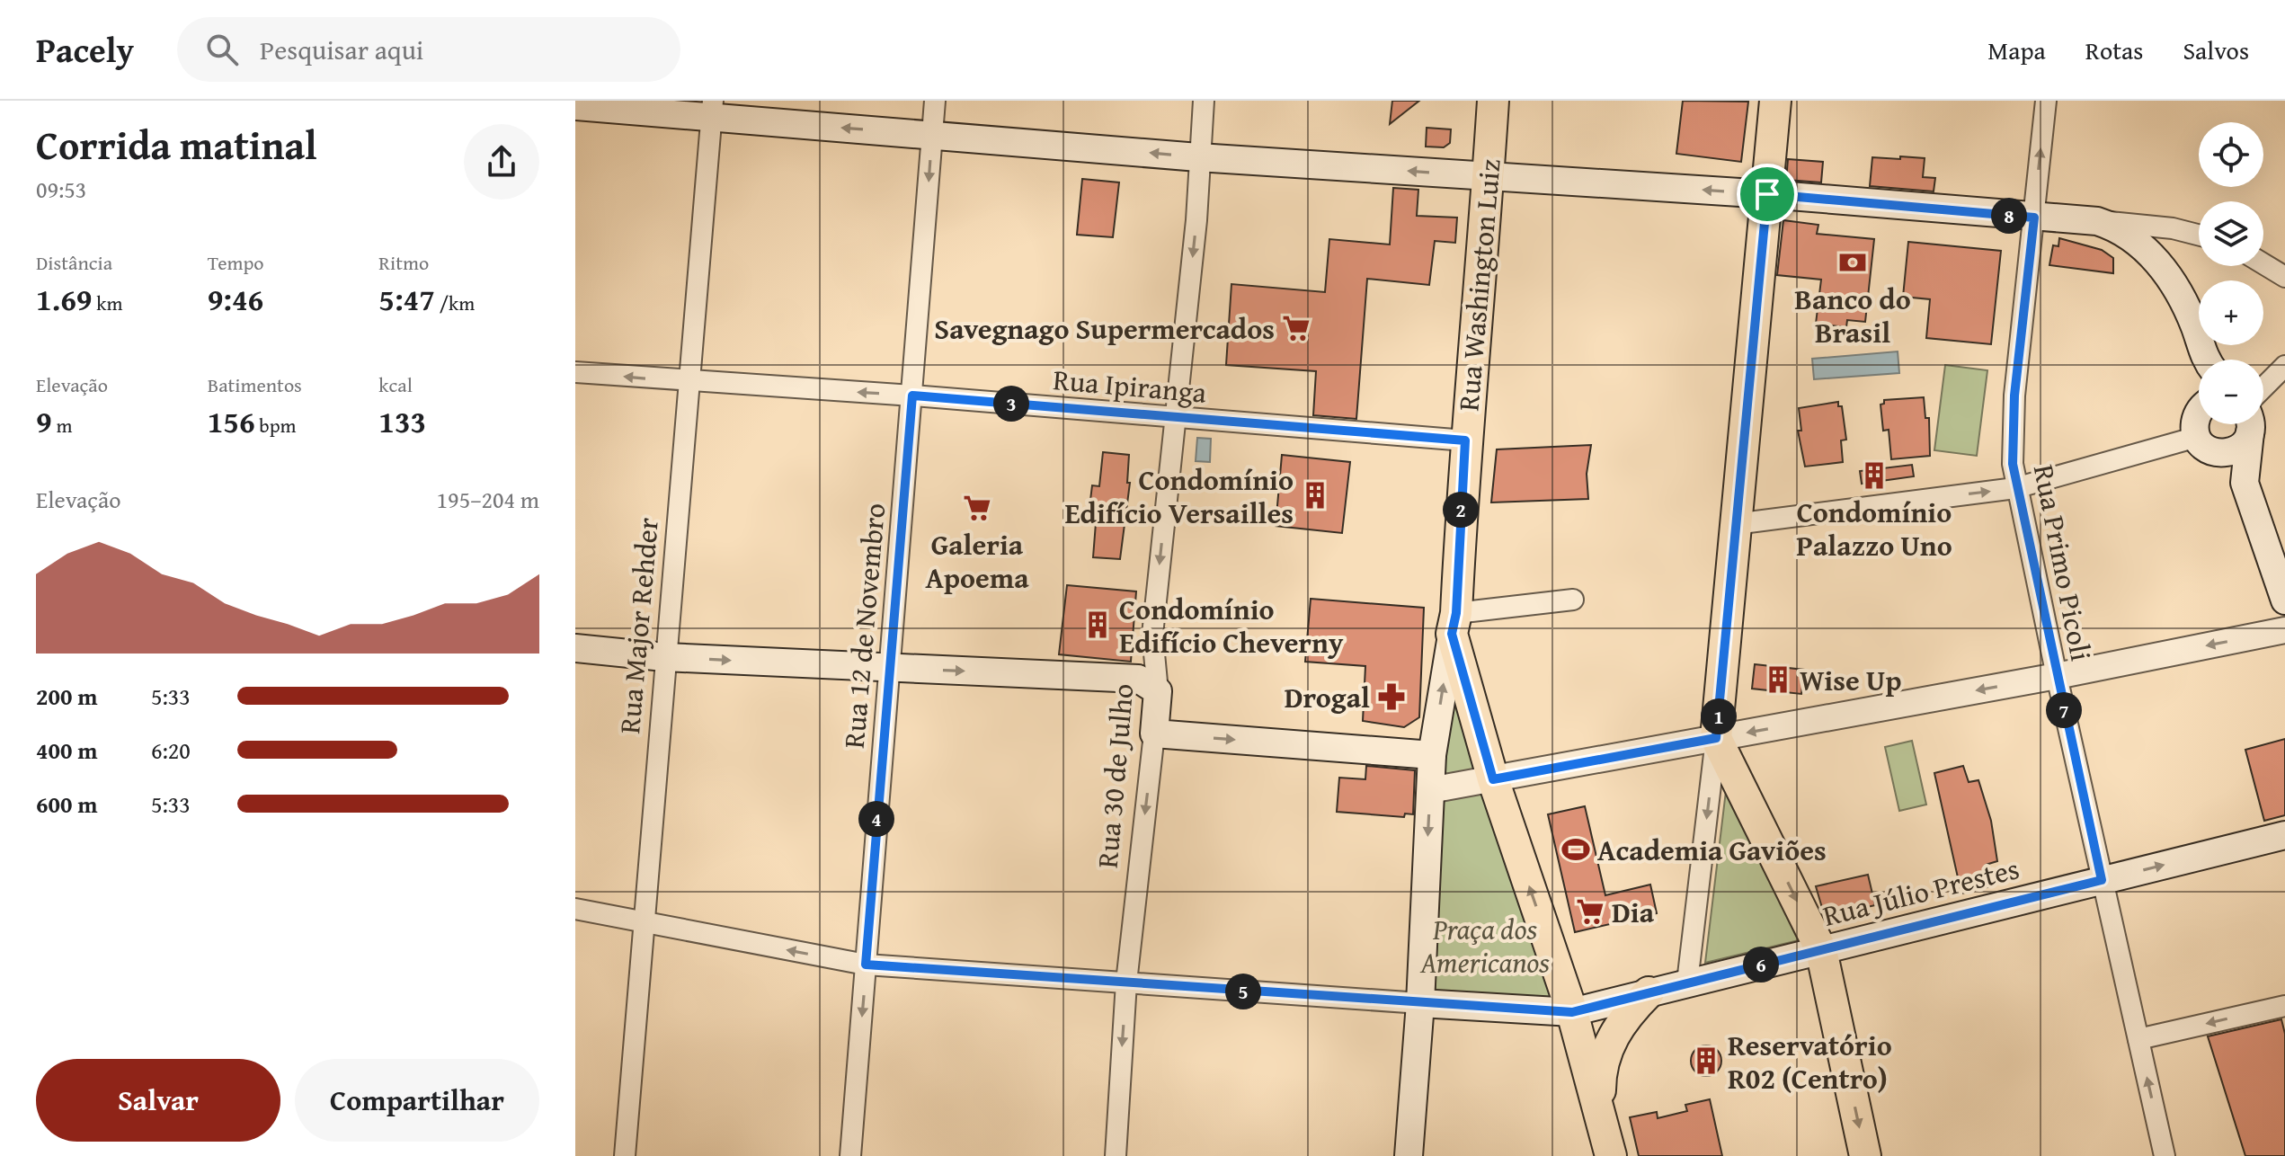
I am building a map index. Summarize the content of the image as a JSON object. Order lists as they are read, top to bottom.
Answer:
{
  "streets": {
    "main road": ["Rua Washington Luiz", "Rua 30 de Julho", "Rua Júlio Prestes"],
    "street": [
      "Rua Ipiranga",
      "Rua Primo Picoli",
      "Rua Major Rehder",
      "Rua 12 de Novembro"
    ]
  },
  "crossings": [
    ["Rua Washington Luiz", "Rua Ipiranga"],
    ["Rua Washington Luiz", "Rua Júlio Prestes"],
    ["Rua Ipiranga", "Rua Major Rehder"],
    ["Rua Ipiranga", "Rua 12 de Novembro"],
    ["Rua Ipiranga", "Rua 30 de Julho"],
    ["Rua Primo Picoli", "Rua Júlio Prestes"]
  ],
  "one_way": ["Rua Ipiranga", "Rua 12 de Novembro", "Rua 30 de Julho"],
  "parks": ["Praça dos Americanos"],
  "places": {
    "bank": ["Banco do Brasil"],
    "supermarket": ["Savegnago Supermercados", "Galeria Apoema", "Dia"],
    "building": [
      "Condomínio Palazzo Uno",
      "Condomínio Edifício Versailles",
      "Condomínio Edifício Cheverny",
      "Wise Up",
      "Reservatório R02 (Centro)"
    ],
    "pharmacy": ["Drogal"],
    "sports": ["Academia Gaviões"]
  },
  "page": {
    "header": "Pacely",
    "search": "Pesquisar aqui",
    "nav": ["Mapa", "Rotas", "Salvos"],
    "heading": ["Corrida matinal", "09:53"],
    "map_buttons": ["+", "−"],
    "pins": [
      "8",
      "3",
      "2",
      "7",
      "1",
      "4",
      "6",
      "5"
    ],
    "stats": [
      ["Distância", "1.69 km"],
      ["Tempo", "9:46"],
      ["Ritmo", "5:47 /km"],
      ["Elevação", "9 m"],
      ["Batimentos", "156 bpm"],
      ["kcal", "133"]
    ],
    "chart": ["Elevação", "195–204 m"],
    "list": [
      {
        "name": "200 m",
        "note": "5:33"
      },
      {
        "name": "400 m",
        "note": "6:20"
      },
      {
        "name": "600 m",
        "note": "5:33"
      }
    ],
    "buttons": ["Salvar", "Compartilhar"]
  }
}
